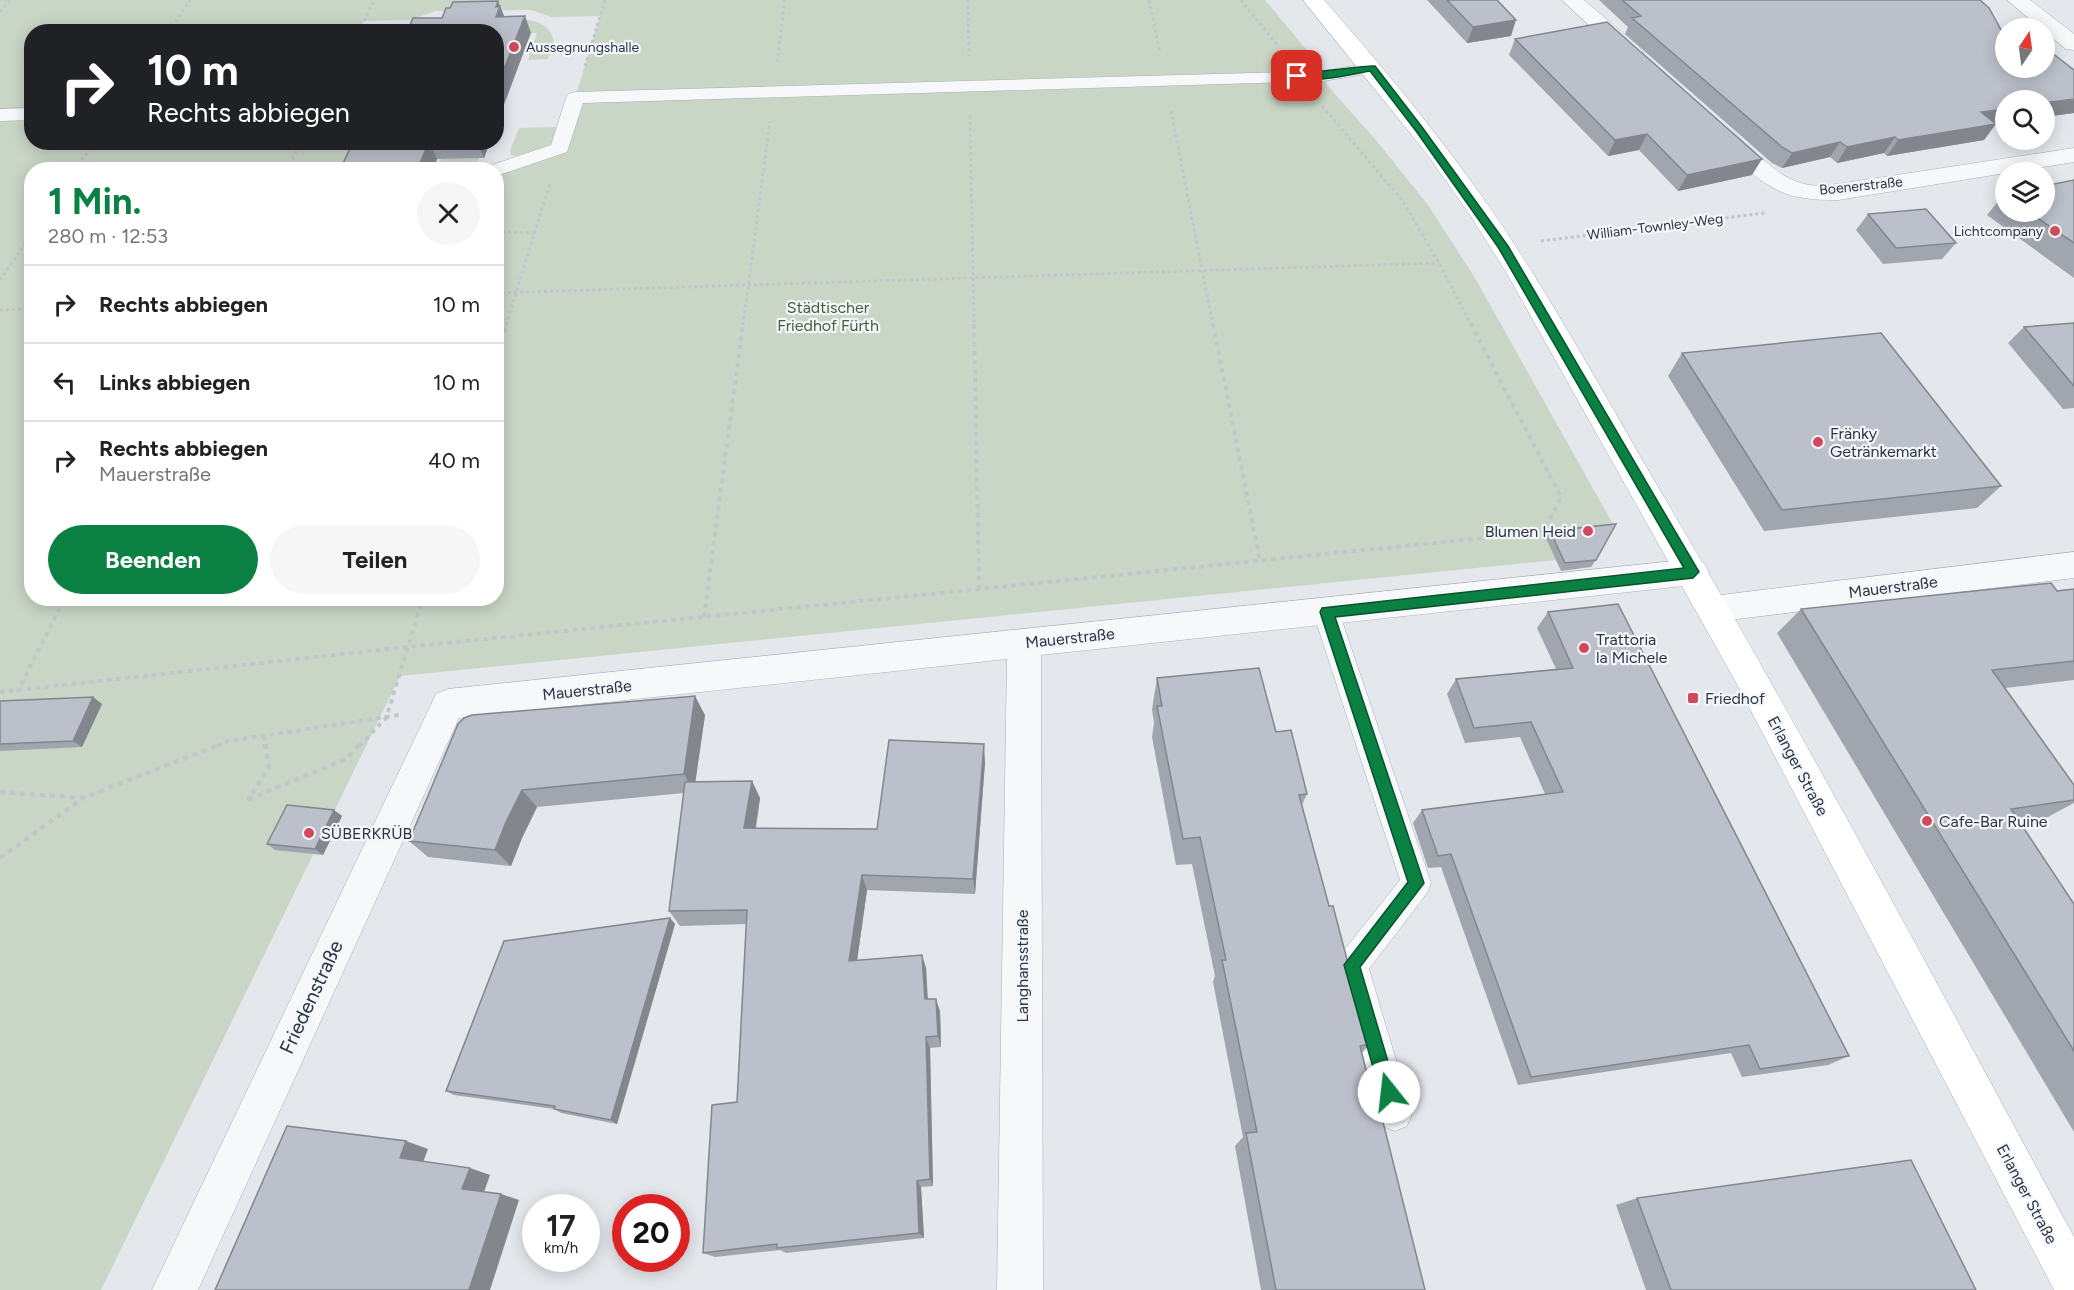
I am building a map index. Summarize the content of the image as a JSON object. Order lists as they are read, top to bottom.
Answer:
{
  "streets": {
    "main road": ["Erlanger Straße"],
    "street": [
      "Boenerstraße",
      "Mauerstraße",
      "Langhansstraße",
      "Friedenstraße"
    ],
    "path": ["William-Townley-Weg"]
  },
  "crossings": [
    ["Boenerstraße", "William-Townley-Weg"],
    ["William-Townley-Weg", "Erlanger Straße"],
    ["Mauerstraße", "Erlanger Straße"],
    ["Mauerstraße", "Langhansstraße"],
    ["Mauerstraße", "Friedenstraße"]
  ],
  "parks": ["Städtischer Friedhof Fürth"],
  "places": {
    "other": [
      "Aussegnungshalle",
      "Lichtcompany",
      "Fränky Getränkemarkt",
      "Blumen Heid",
      "Trattoria la Michele",
      "Cafe-Bar Ruine",
      "SÜBERKRÜB"
    ],
    "transit": ["Friedhof"]
  },
  "north": "top",
  "page": {
    "turn": ["10 m", "Rechts abbiegen"],
    "heading": ["1 Min.", "280 m · 12:53"],
    "list": [
      {
        "name": "Rechts abbiegen",
        "value": "10 m"
      },
      {
        "name": "Links abbiegen",
        "value": "10 m"
      },
      {
        "name": "Rechts abbiegen",
        "note": "Mauerstraße",
        "value": "40 m"
      }
    ],
    "buttons": ["Beenden", "Teilen"],
    "speed": "17 km/h",
    "limit": "20"
  }
}
